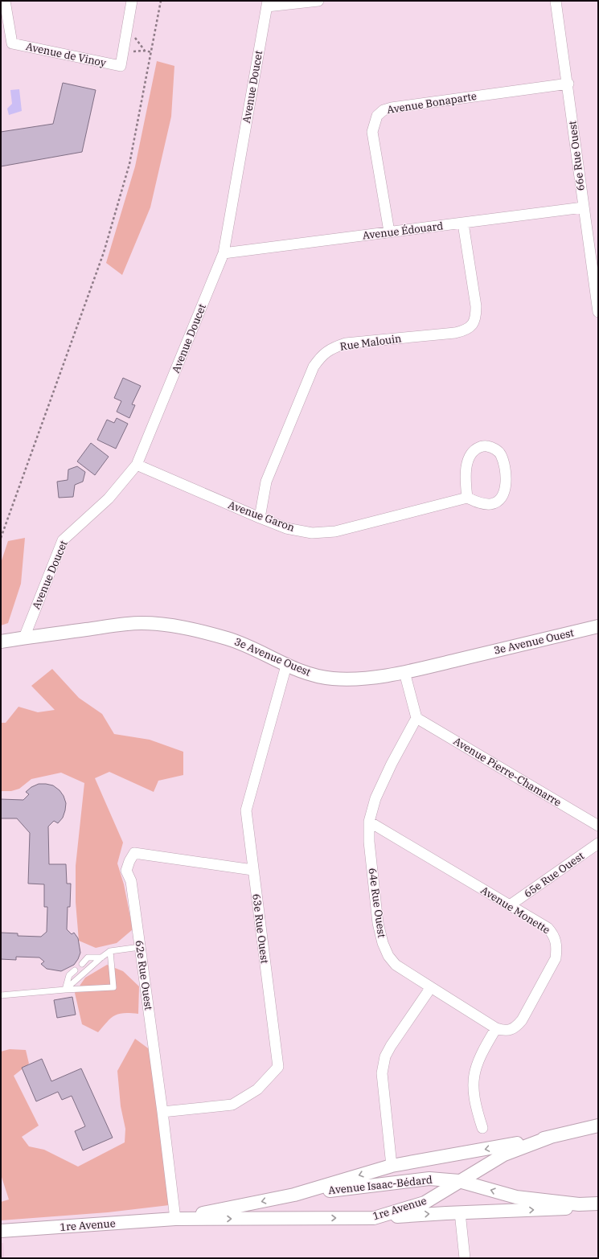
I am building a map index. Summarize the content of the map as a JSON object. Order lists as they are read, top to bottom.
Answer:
{
  "streets": {
    "street": [
      "Avenue de Vinoy",
      "Avenue Doucet",
      "Avenue Bonaparte",
      "66e Rue Ouest",
      "Avenue Édouard",
      "Rue Malouin",
      "Avenue Garon",
      "3e Avenue Ouest",
      "Avenue Pierre-Chamarre",
      "65e Rue Ouest",
      "64e Rue Ouest",
      "Avenue Monette",
      "63e Rue Ouest",
      "62e Rue Ouest",
      "Avenue Isaac-Bédard",
      "1re Avenue"
    ]
  },
  "crossings": [
    ["Avenue Doucet", "Avenue Édouard"],
    ["Avenue Doucet", "Avenue Garon"],
    ["Avenue Doucet", "3e Avenue Ouest"],
    ["Avenue Bonaparte", "66e Rue Ouest"],
    ["Avenue Bonaparte", "Avenue Édouard"],
    ["66e Rue Ouest", "Avenue Édouard"],
    ["Avenue Édouard", "Rue Malouin"],
    ["Rue Malouin", "Avenue Garon"],
    ["3e Avenue Ouest", "63e Rue Ouest"],
    ["Avenue Pierre-Chamarre", "64e Rue Ouest"],
    ["65e Rue Ouest", "Avenue Monette"],
    ["64e Rue Ouest", "Avenue Monette"],
    ["63e Rue Ouest", "62e Rue Ouest"],
    ["62e Rue Ouest", "1re Avenue"],
    ["Avenue Isaac-Bédard", "1re Avenue"]
  ]
}
